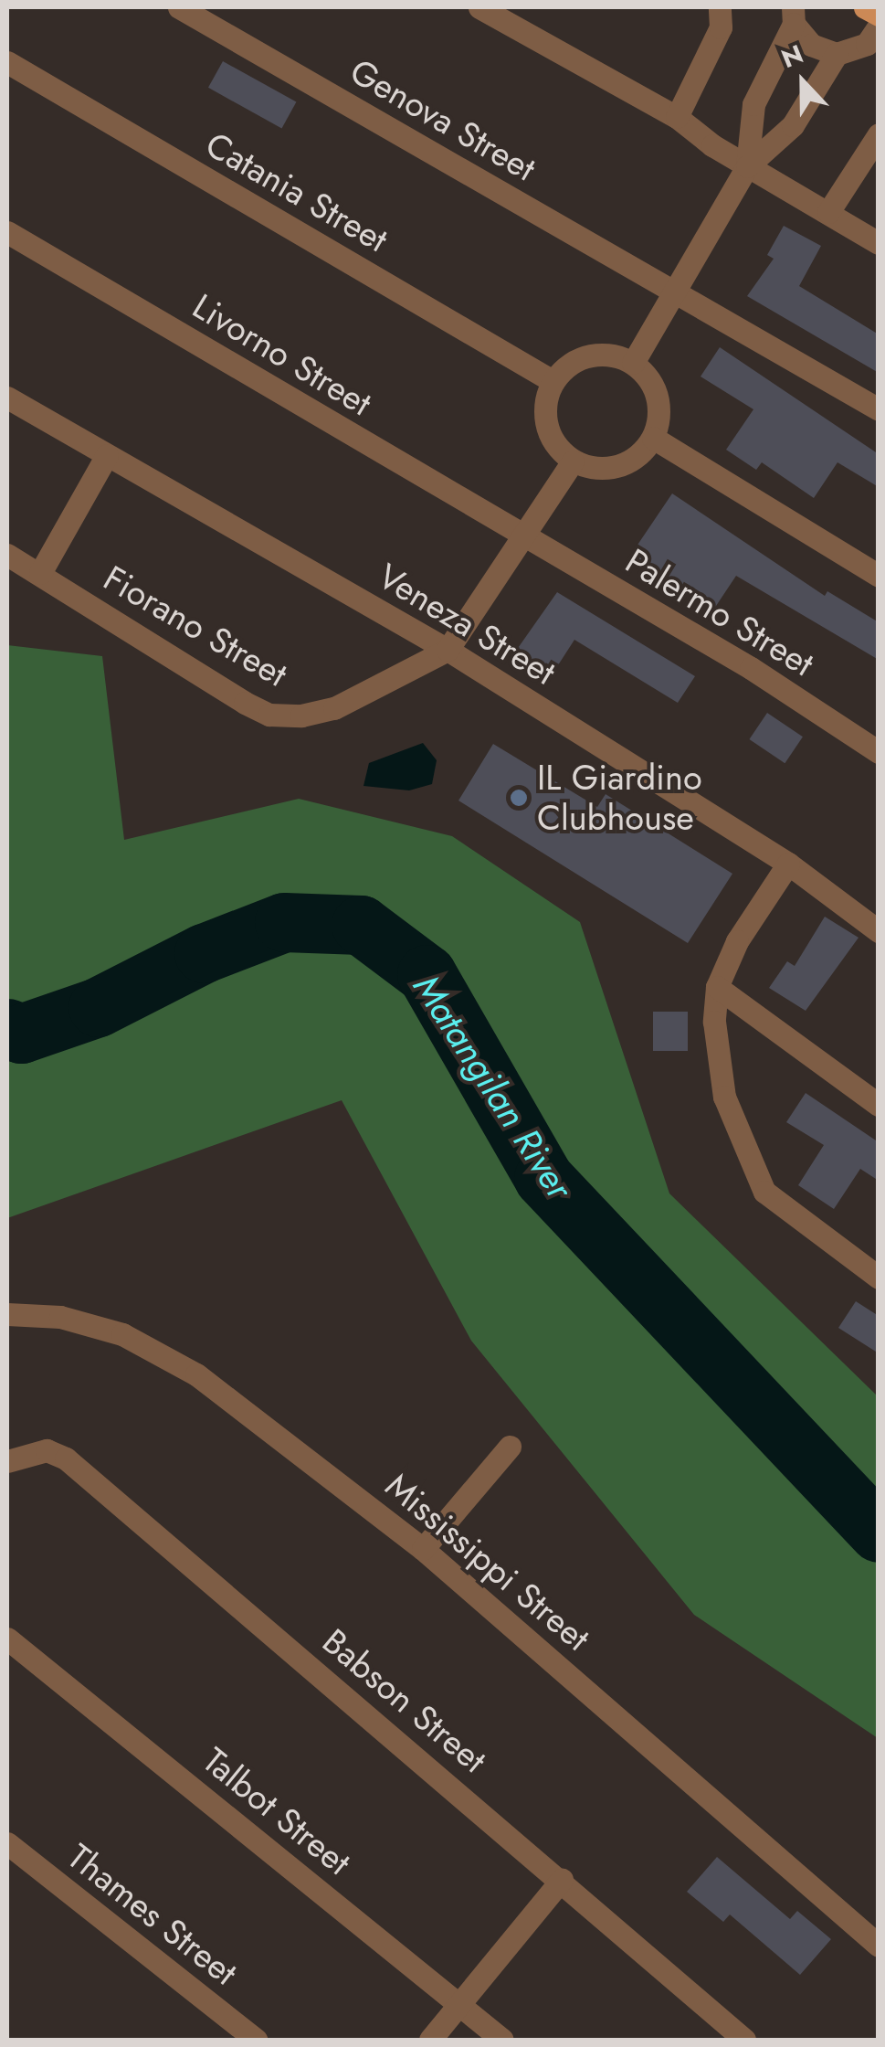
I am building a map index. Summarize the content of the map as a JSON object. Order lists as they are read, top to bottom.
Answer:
{
  "streets": {
    "street": [
      "Genova Street",
      "Catania Street",
      "Livorno Street",
      "Palermo Street",
      "Veneza Street",
      "Fiorano Street",
      "Mississippi Street",
      "Babson Street",
      "Talbot Street",
      "Thames Street"
    ]
  },
  "crossings": [
    ["Catania Street", "Fiorano Street"],
    ["Livorno Street", "Palermo Street"],
    ["Livorno Street", "Fiorano Street"],
    ["Palermo Street", "Fiorano Street"],
    ["Veneza Street", "Fiorano Street"]
  ],
  "water": ["Matangilan River"],
  "places": ["IL Giardino Clubhouse"],
  "north": "top"
}
